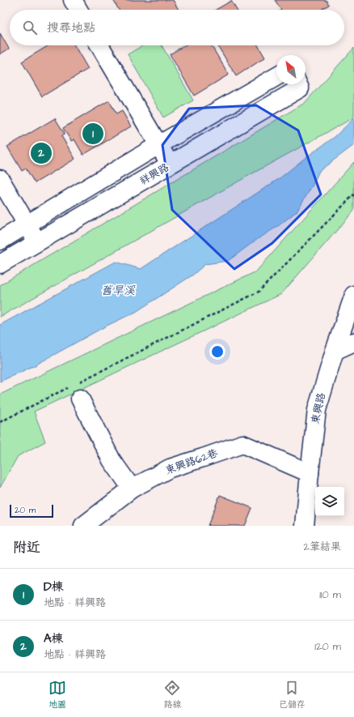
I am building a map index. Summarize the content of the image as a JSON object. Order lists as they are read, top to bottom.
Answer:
{
  "streets": {
    "street": ["祥興路", "東興路", "東興路62巷"]
  },
  "crossings": [
    ["東興路", "東興路62巷"]
  ],
  "water": ["舊旱溪"],
  "scale_bar": "20 m",
  "north": "top left",
  "page": {
    "search": "搜尋地點",
    "pins": ["1", "2"],
    "scale": "20 m",
    "heading": ["附近", "2筆結果"],
    "list": [
      {
        "mark": "1",
        "name": "D棟",
        "note": "地點 · 祥興路",
        "value": "110 m"
      },
      {
        "mark": "2",
        "name": "A棟",
        "note": "地點 · 祥興路",
        "value": "120 m"
      }
    ],
    "nav": ["地圖", "路線", "已儲存"]
  }
}
